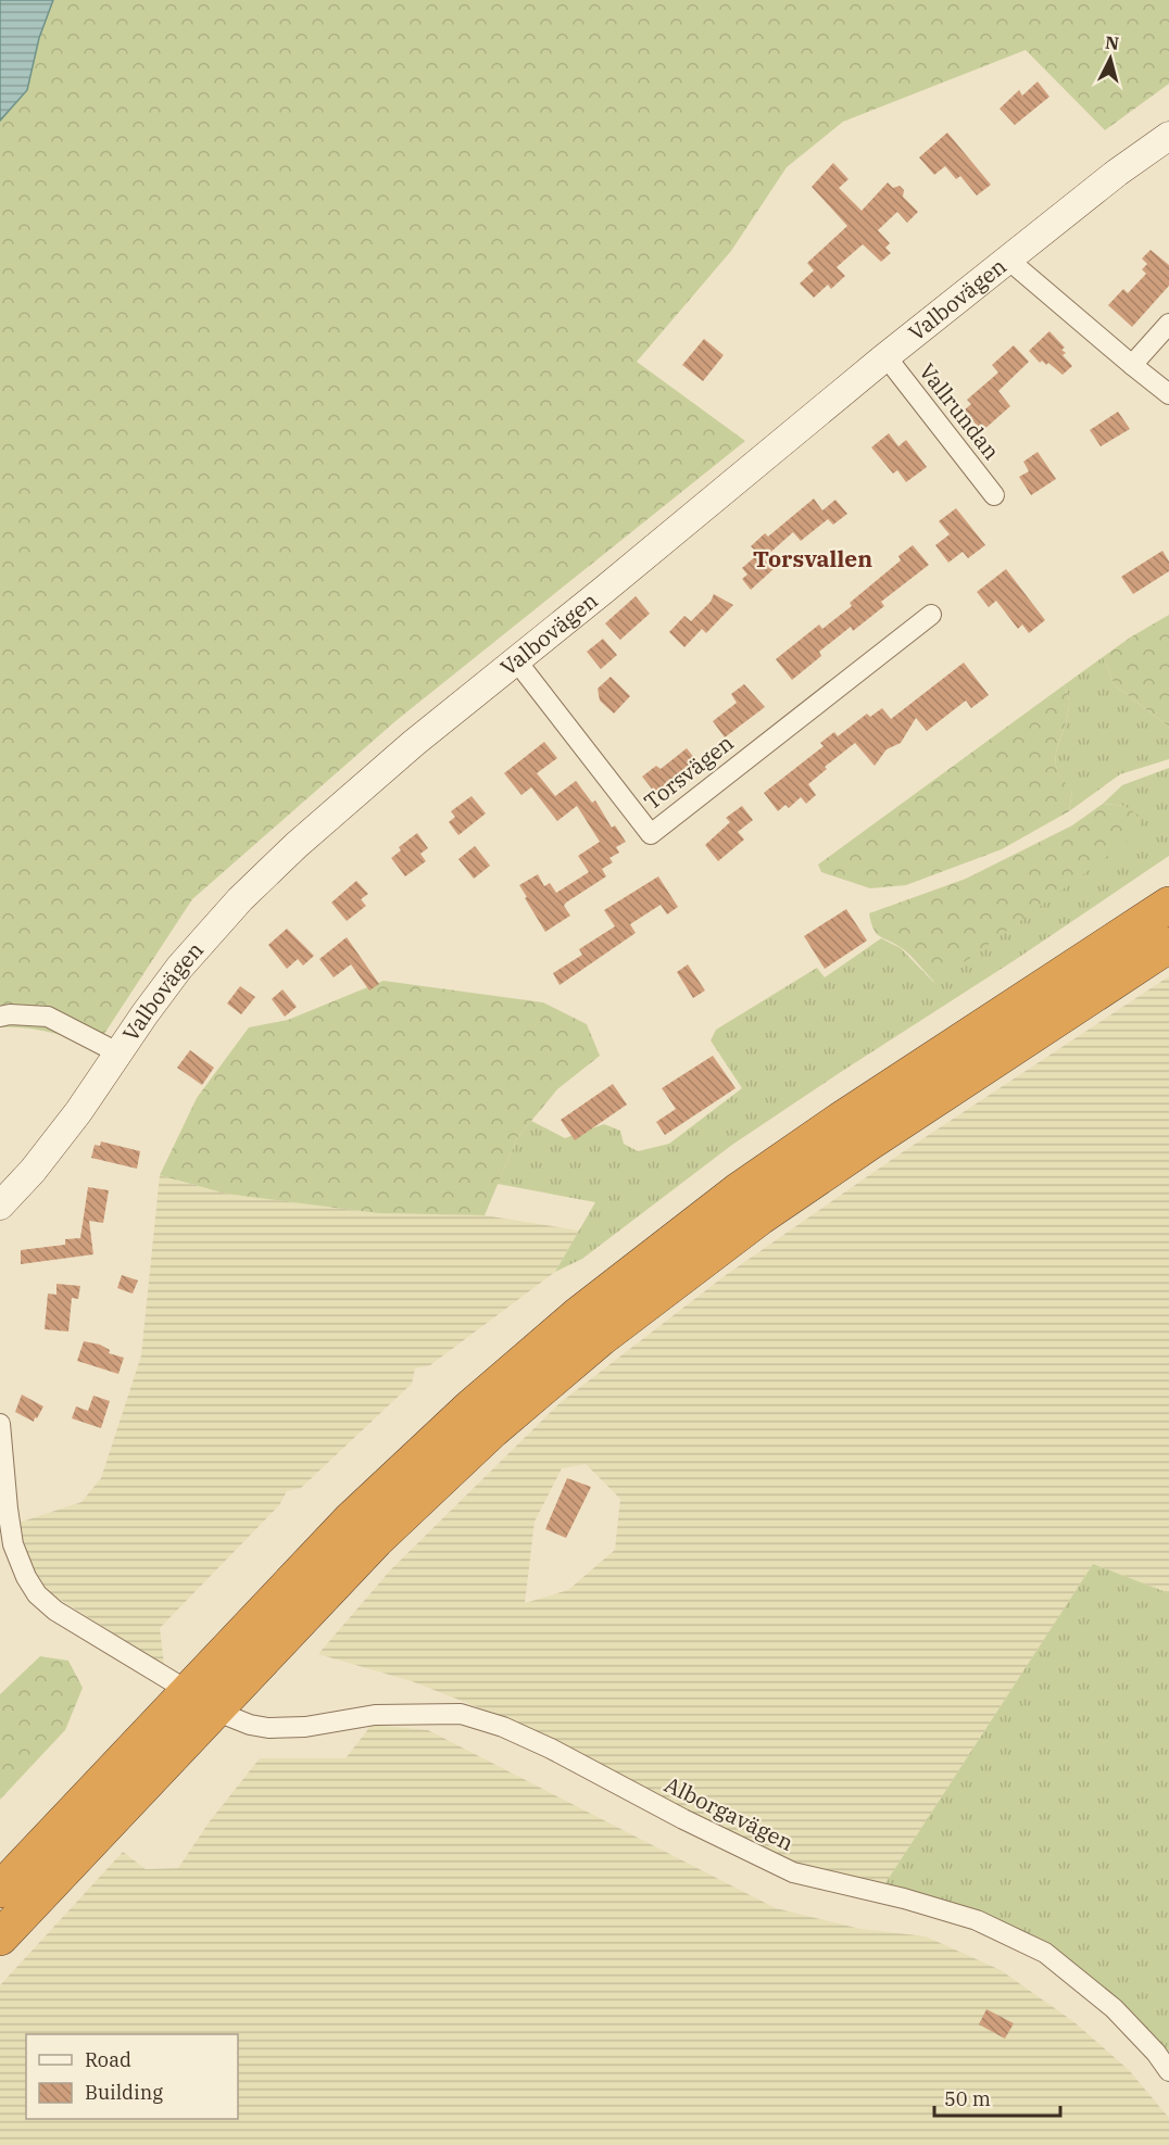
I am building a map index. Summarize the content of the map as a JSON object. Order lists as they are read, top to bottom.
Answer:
{
  "streets": {
    "main road": ["Valbovägen"],
    "street": ["Vallrundan", "Torsvägen", "Alborgavägen"]
  },
  "crossings": [
    ["Valbovägen", "Vallrundan"],
    ["Valbovägen", "Torsvägen"]
  ],
  "districts": ["Torsvallen"],
  "legend": ["Road", "Building"],
  "scale_bar": "50 m",
  "north": "top"
}
